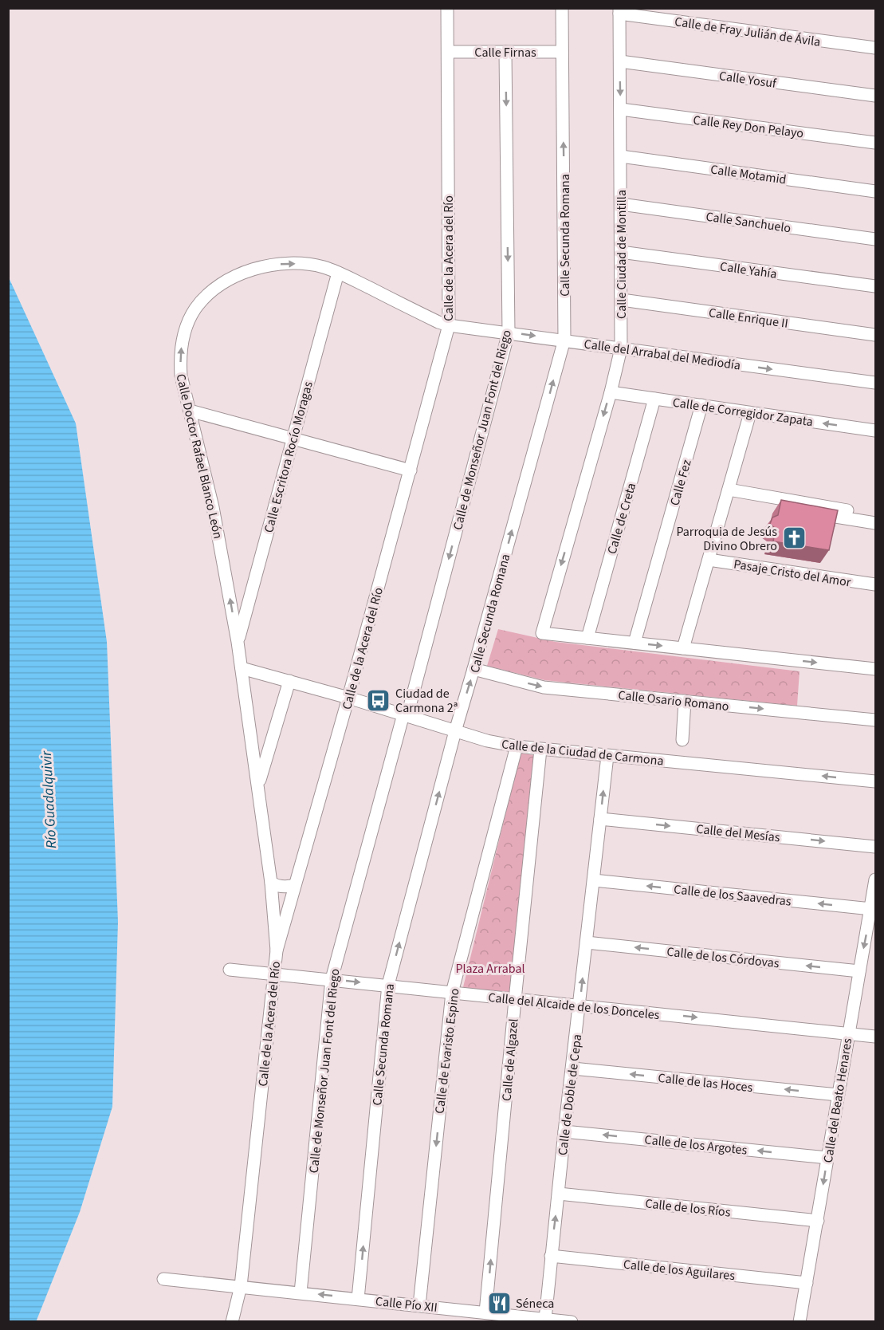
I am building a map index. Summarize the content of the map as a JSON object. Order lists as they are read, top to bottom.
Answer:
{
  "streets": {
    "street": [
      "Calle de Fray Julián de Ávila",
      "Calle Firnas",
      "Calle Yosuf",
      "Calle Rey Don Pelayo",
      "Calle Motamid",
      "Calle Sanchuelo",
      "Calle Secunda Romana",
      "Calle Ciudad de Montilla",
      "Calle de la Acera del Río",
      "Calle Yahía",
      "Calle Enrique II",
      "Calle del Arrabal del Mediodía",
      "Calle de Corregidor Zapata",
      "Calle de Monseñor Juan Font del Riego",
      "Calle Doctor Rafael Blanco León",
      "Calle Escritora Rocío Moragas",
      "Calle Fez",
      "Calle de Creta",
      "Pasaje Cristo del Amor",
      "Calle Osario Romano",
      "Calle de la Ciudad de Carmona",
      "Calle del Mesías",
      "Calle de los Saavedras",
      "Calle de los Córdovas",
      "Calle del Alcaide de los Donceles",
      "Calle de Evaristo Espino",
      "Calle de Algazel",
      "Calle de las Hoces",
      "Calle de Doble de Cepa",
      "Calle del Beato Henares",
      "Calle de los Argotes",
      "Calle de los Ríos",
      "Calle de los Aguilares",
      "Calle Pío XII"
    ]
  },
  "crossings": [
    ["Calle de Fray Julián de Ávila", "Calle Ciudad de Montilla"],
    ["Calle Firnas", "Calle Secunda Romana"],
    ["Calle Firnas", "Calle de la Acera del Río"],
    ["Calle Firnas", "Calle de Monseñor Juan Font del Riego"],
    ["Calle Yosuf", "Calle Ciudad de Montilla"],
    ["Calle Rey Don Pelayo", "Calle Ciudad de Montilla"],
    ["Calle Motamid", "Calle Ciudad de Montilla"],
    ["Calle Sanchuelo", "Calle Ciudad de Montilla"],
    ["Calle Secunda Romana", "Calle del Arrabal del Mediodía"],
    ["Calle Secunda Romana", "Calle Osario Romano"],
    ["Calle Secunda Romana", "Calle de la Ciudad de Carmona"],
    ["Calle Secunda Romana", "Calle del Alcaide de los Donceles"],
    ["Calle Secunda Romana", "Calle Pío XII"],
    ["Calle Ciudad de Montilla", "Calle Yahía"],
    ["Calle Ciudad de Montilla", "Calle Enrique II"],
    ["Calle Ciudad de Montilla", "Calle del Arrabal del Mediodía"],
    ["Calle Ciudad de Montilla", "Calle de Corregidor Zapata"],
    ["Calle Ciudad de Montilla", "Calle de Creta"],
    ["Calle de la Acera del Río", "Calle del Arrabal del Mediodía"],
    ["Calle de la Acera del Río", "Calle Doctor Rafael Blanco León"],
    ["Calle de la Acera del Río", "Calle de la Ciudad de Carmona"],
    ["Calle de la Acera del Río", "Calle del Alcaide de los Donceles"],
    ["Calle de la Acera del Río", "Calle Pío XII"],
    ["Calle del Arrabal del Mediodía", "Calle de Monseñor Juan Font del Riego"],
    ["Calle del Arrabal del Mediodía", "Calle Doctor Rafael Blanco León"],
    ["Calle de Corregidor Zapata", "Calle Fez"],
    ["Calle de Corregidor Zapata", "Calle de Creta"],
    ["Calle de Monseñor Juan Font del Riego", "Calle de la Ciudad de Carmona"],
    ["Calle de Monseñor Juan Font del Riego", "Calle del Alcaide de los Donceles"],
    ["Calle de Monseñor Juan Font del Riego", "Calle Pío XII"],
    ["Calle Doctor Rafael Blanco León", "Calle Escritora Rocío Moragas"],
    ["Calle Doctor Rafael Blanco León", "Calle de la Ciudad de Carmona"],
    ["Calle de la Ciudad de Carmona", "Calle de Evaristo Espino"],
    ["Calle de la Ciudad de Carmona", "Calle de Algazel"],
    ["Calle de la Ciudad de Carmona", "Calle de Doble de Cepa"],
    ["Calle del Mesías", "Calle de Doble de Cepa"],
    ["Calle de los Saavedras", "Calle de Doble de Cepa"],
    ["Calle de los Saavedras", "Calle del Beato Henares"],
    ["Calle de los Córdovas", "Calle de Doble de Cepa"],
    ["Calle de los Córdovas", "Calle del Beato Henares"],
    ["Calle del Alcaide de los Donceles", "Calle de Evaristo Espino"],
    ["Calle del Alcaide de los Donceles", "Calle de Algazel"],
    ["Calle del Alcaide de los Donceles", "Calle de Doble de Cepa"],
    ["Calle del Alcaide de los Donceles", "Calle del Beato Henares"],
    ["Calle de Evaristo Espino", "Calle Pío XII"],
    ["Calle de Algazel", "Calle Pío XII"],
    ["Calle de las Hoces", "Calle de Doble de Cepa"],
    ["Calle de las Hoces", "Calle del Beato Henares"],
    ["Calle de Doble de Cepa", "Calle de los Argotes"],
    ["Calle de Doble de Cepa", "Calle de los Ríos"],
    ["Calle de Doble de Cepa", "Calle de los Aguilares"],
    ["Calle de Doble de Cepa", "Calle Pío XII"],
    ["Calle del Beato Henares", "Calle de los Argotes"],
    ["Calle del Beato Henares", "Calle de los Ríos"],
    ["Calle del Beato Henares", "Calle de los Aguilares"]
  ],
  "one_way": [
    "Calle Secunda Romana",
    "Calle Ciudad de Montilla",
    "Calle del Arrabal del Mediodía",
    "Calle de Monseñor Juan Font del Riego",
    "Calle de la Ciudad de Carmona",
    "Calle del Mesías",
    "Calle de los Saavedras",
    "Calle de los Córdovas",
    "Calle del Alcaide de los Donceles",
    "Calle de Evaristo Espino",
    "Calle de Algazel",
    "Calle de las Hoces",
    "Calle de los Argotes"
  ],
  "water": ["Río Guadalquivir"],
  "parks": ["Plaza Arrabal"],
  "places": {
    "church": ["Parroquia de Jesús Divino Obrero"],
    "bus stop": ["Ciudad de Carmona 2ª"],
    "restaurant": ["Séneca"]
  }
}
